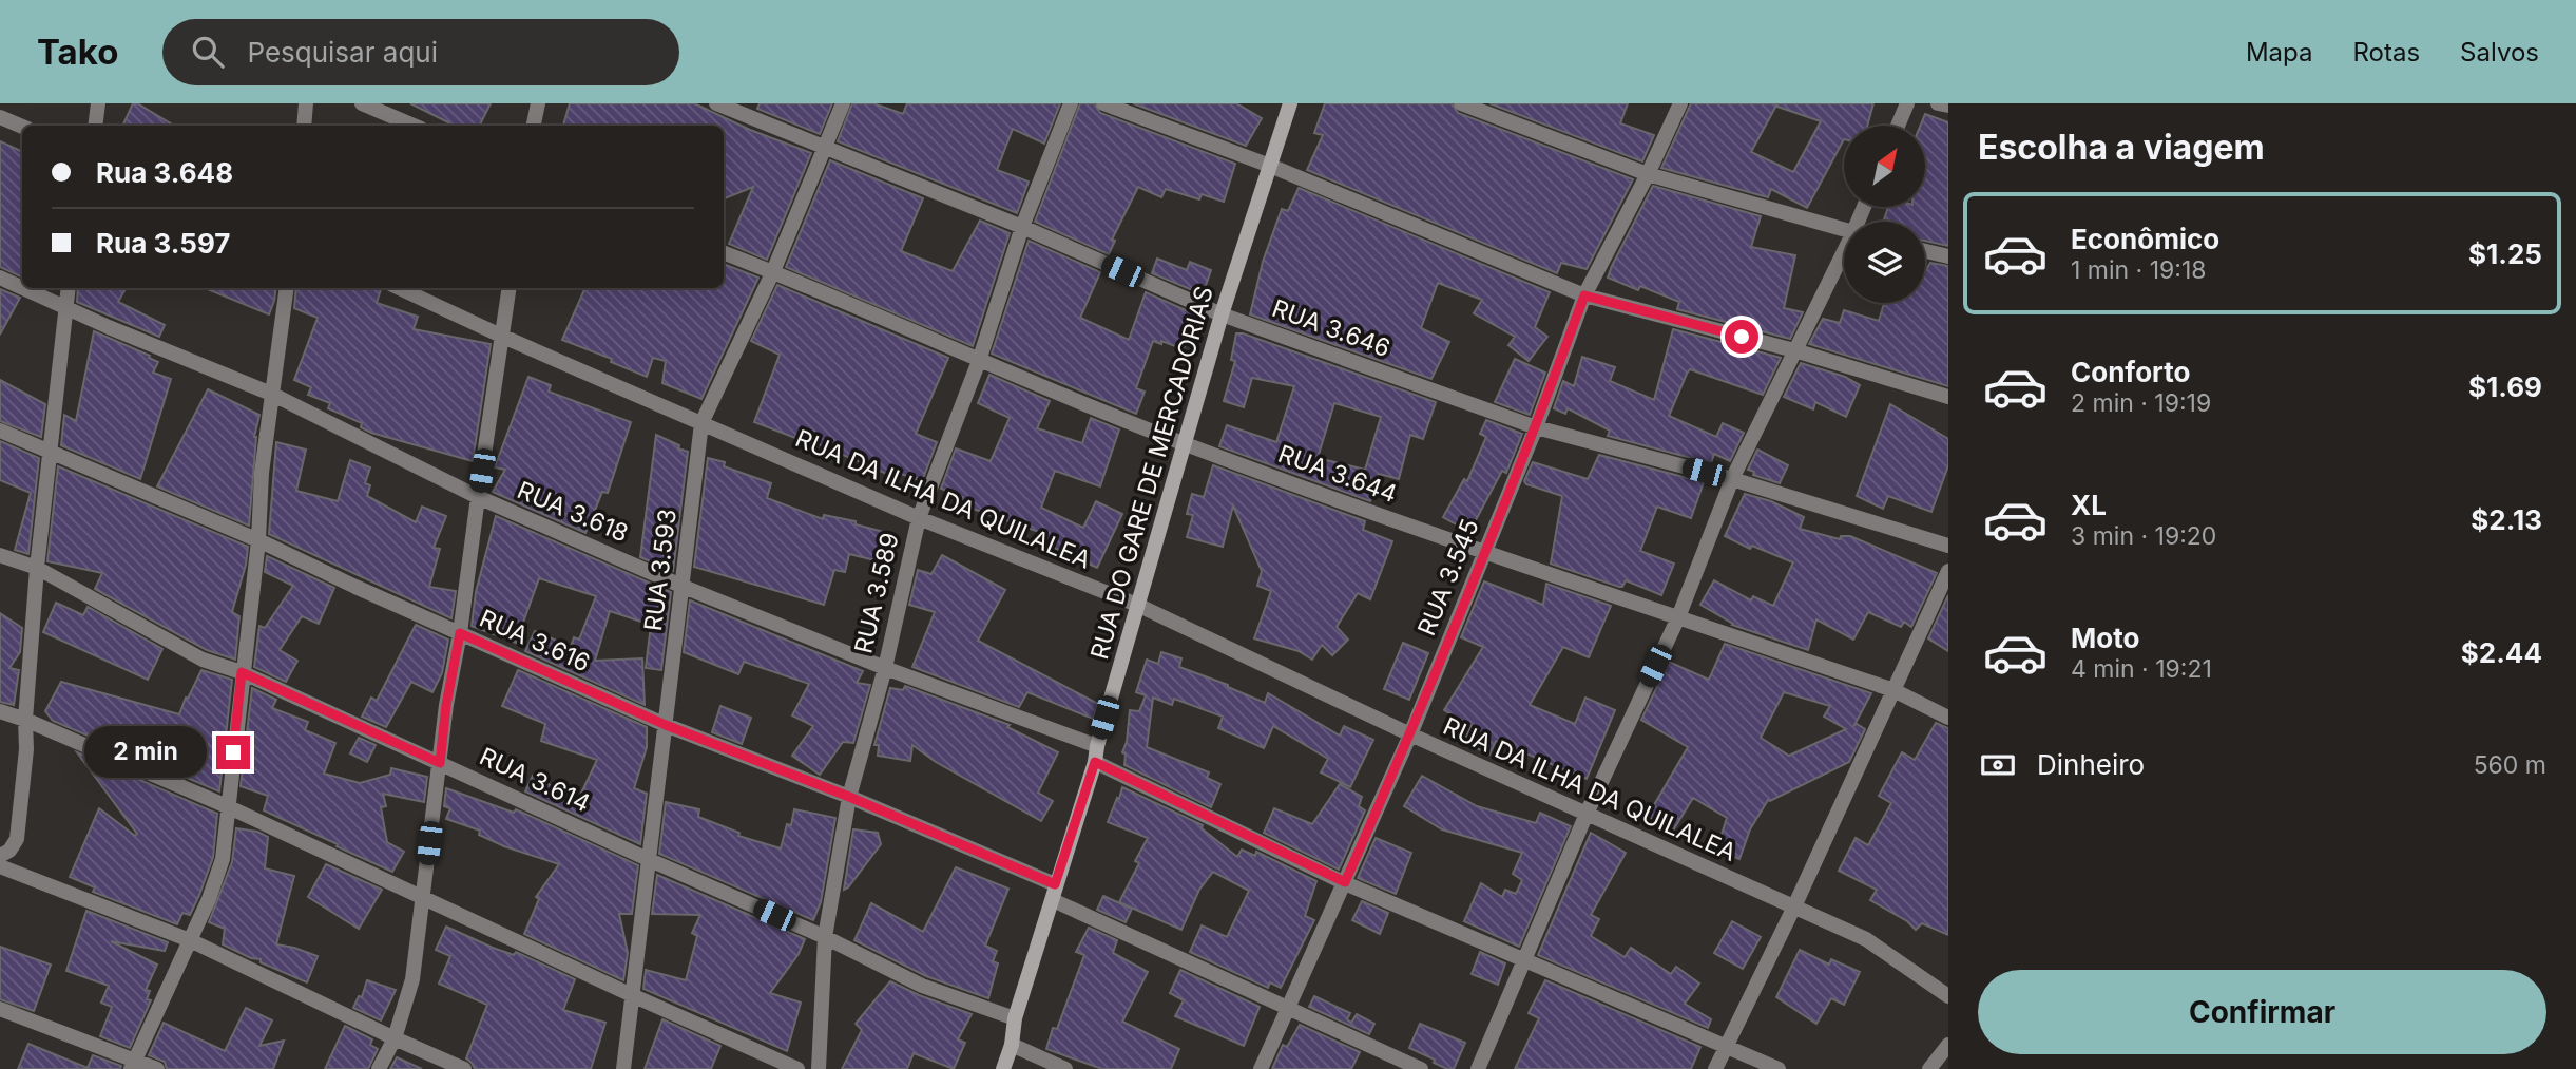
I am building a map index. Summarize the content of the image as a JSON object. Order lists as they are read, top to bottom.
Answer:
{
  "streets": {
    "street": [
      "RUA 3.646",
      "RUA DO GARE DE MERCADORIAS",
      "RUA 3.644",
      "RUA DA ILHA DA QUILALEA",
      "RUA 3.618",
      "RUA 3.593",
      "RUA 3.545",
      "RUA 3.589",
      "RUA 3.616",
      "RUA 3.614"
    ]
  },
  "crossings": [
    ["RUA 3.646", "RUA DO GARE DE MERCADORIAS"],
    ["RUA 3.646", "RUA 3.593"],
    ["RUA 3.646", "RUA 3.545"],
    ["RUA 3.646", "RUA 3.589"],
    ["RUA DO GARE DE MERCADORIAS", "RUA 3.644"],
    ["RUA DO GARE DE MERCADORIAS", "RUA DA ILHA DA QUILALEA"],
    ["RUA DO GARE DE MERCADORIAS", "RUA 3.618"],
    ["RUA DO GARE DE MERCADORIAS", "RUA 3.616"],
    ["RUA DO GARE DE MERCADORIAS", "RUA 3.614"],
    ["RUA 3.644", "RUA 3.593"],
    ["RUA 3.644", "RUA 3.545"],
    ["RUA 3.644", "RUA 3.589"],
    ["RUA DA ILHA DA QUILALEA", "RUA 3.593"],
    ["RUA DA ILHA DA QUILALEA", "RUA 3.545"],
    ["RUA DA ILHA DA QUILALEA", "RUA 3.589"],
    ["RUA 3.618", "RUA 3.593"],
    ["RUA 3.618", "RUA 3.545"],
    ["RUA 3.618", "RUA 3.589"],
    ["RUA 3.593", "RUA 3.616"],
    ["RUA 3.593", "RUA 3.614"],
    ["RUA 3.589", "RUA 3.616"],
    ["RUA 3.589", "RUA 3.614"]
  ],
  "north": "top right",
  "page": {
    "header": "Tako",
    "search": "Pesquisar aqui",
    "nav": ["Mapa", "Rotas", "Salvos"],
    "heading": "Escolha a viagem",
    "banner": ["Rua 3.648", "Rua 3.597"],
    "list": [
      {
        "name": "Econômico",
        "note": "1 min · 19:18",
        "value": "$1.25"
      },
      {
        "name": "Conforto",
        "note": "2 min · 19:19",
        "value": "$1.69"
      },
      {
        "name": "XL",
        "note": "3 min · 19:20",
        "value": "$2.13"
      },
      {
        "name": "Moto",
        "note": "4 min · 19:21",
        "value": "$2.44"
      }
    ],
    "pay": ["Dinheiro", "560 m"],
    "bubble": "2 min",
    "buttons": "Confirmar"
  }
}
